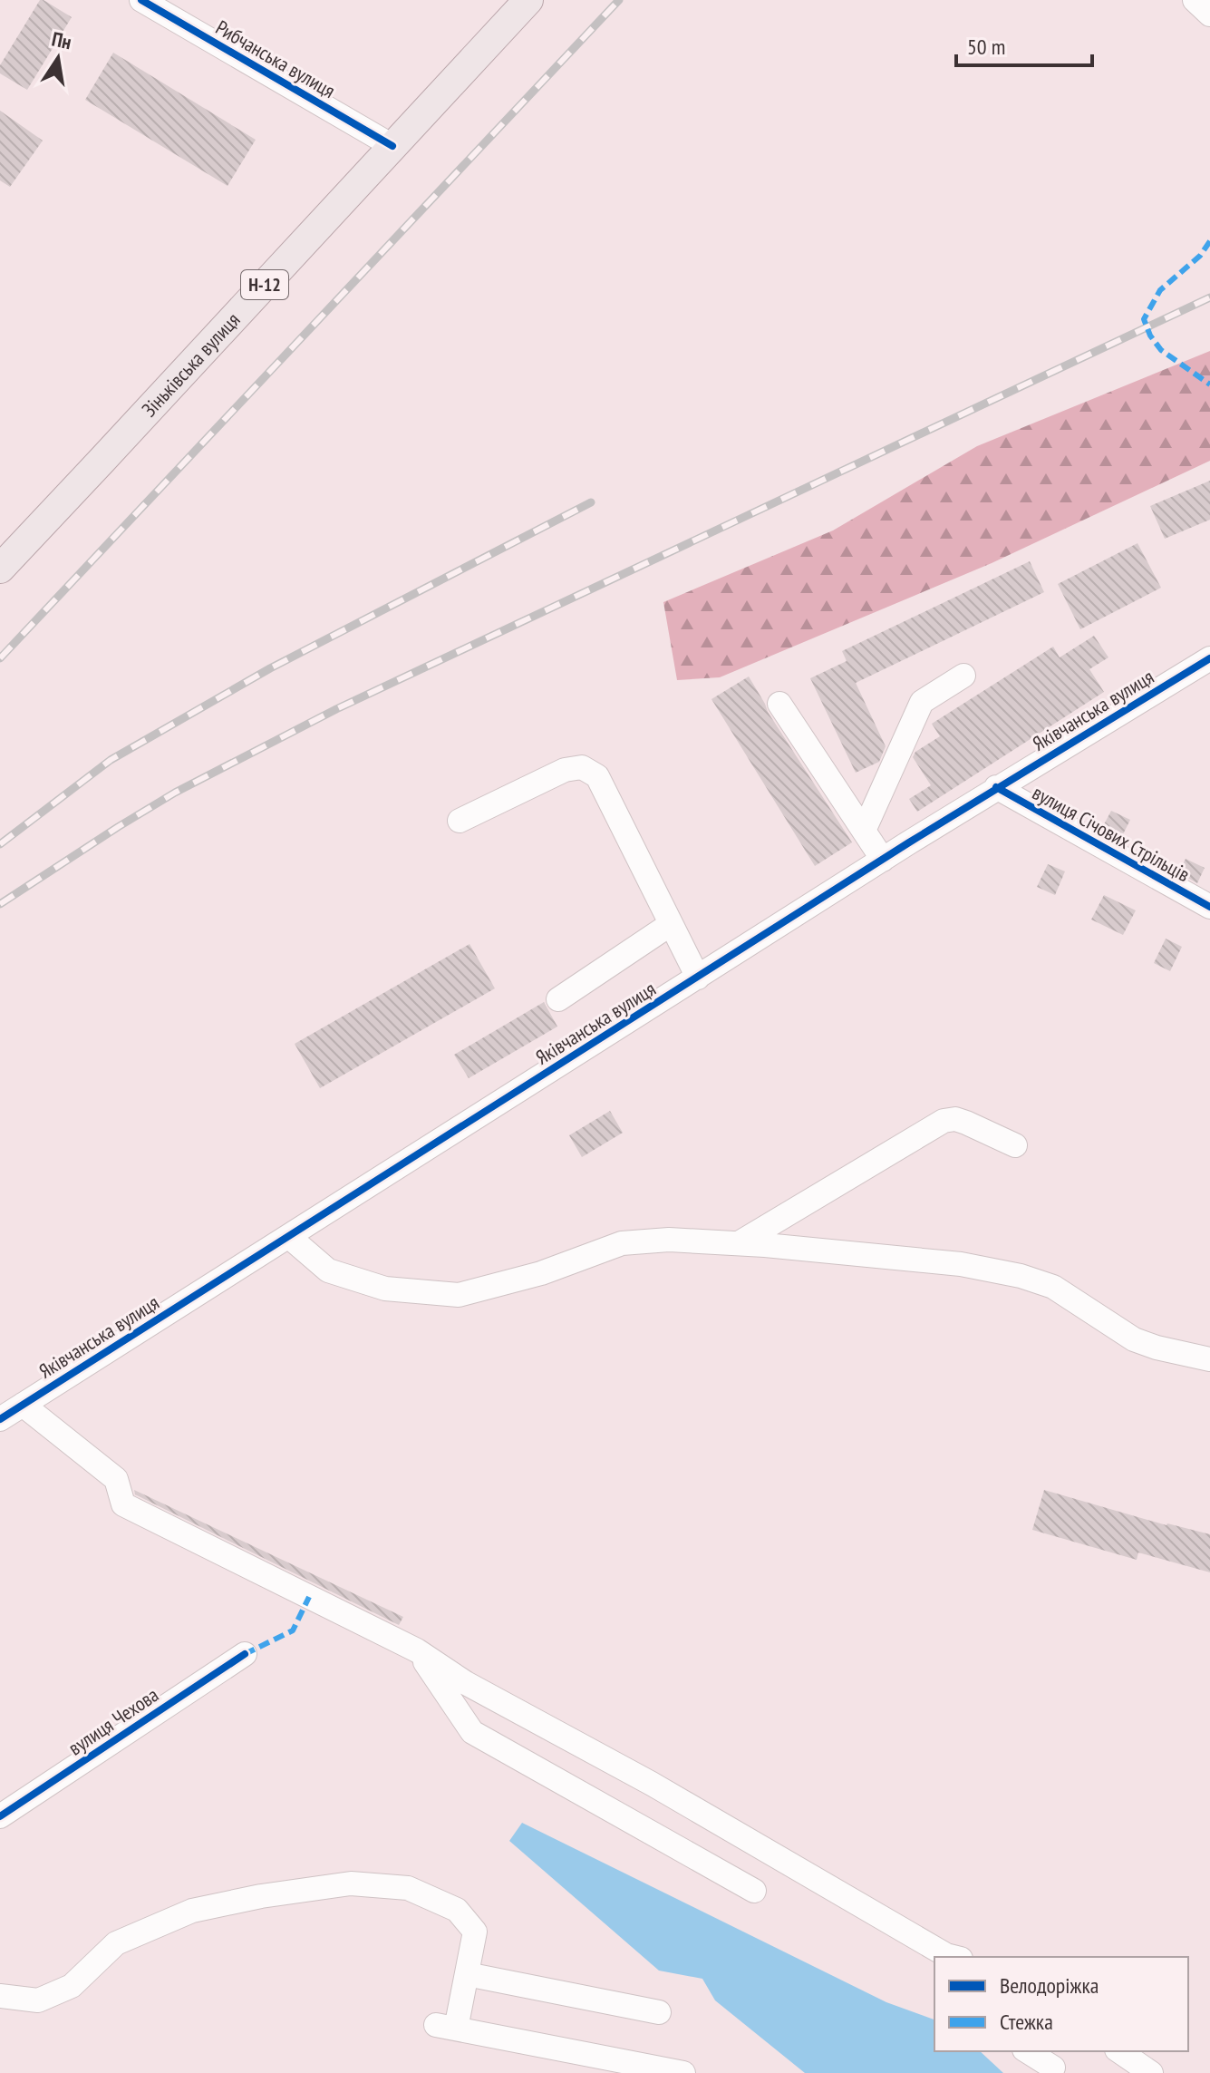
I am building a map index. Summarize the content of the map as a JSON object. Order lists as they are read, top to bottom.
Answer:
{
  "streets": {
    "main road": ["Н-12", "Зіньківська вулиця"],
    "street": [
      "Рибчанська вулиця",
      "Яківчанська вулиця",
      "вулиця Січових Стрільців",
      "вулиця Чехова"
    ]
  },
  "crossings": [
    ["Рибчанська вулиця", "Зіньківська вулиця"],
    ["Яківчанська вулиця", "вулиця Січових Стрільців"]
  ],
  "legend": ["Велодоріжка", "Стежка"],
  "scale_bar": "50 m",
  "north": "top"
}
